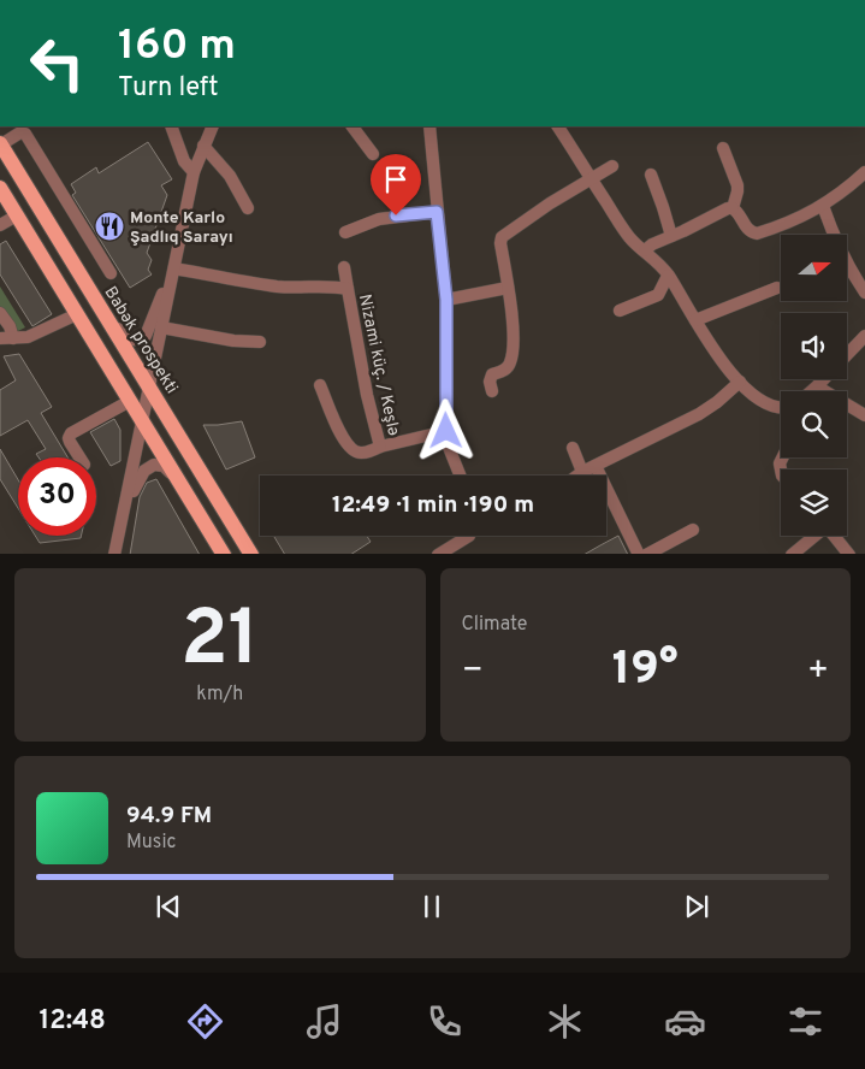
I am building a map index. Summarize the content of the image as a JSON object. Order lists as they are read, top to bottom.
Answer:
{
  "streets": {
    "main road": ["Babək prospekti"],
    "street": ["Nizami küç. / Keşlə"]
  },
  "places": {
    "restaurant": ["Monte Karlo Şadlıq Sarayı"]
  },
  "north": "right",
  "page": {
    "turn": ["160 m", "Turn left"],
    "limit": "30",
    "trip": "12:49 · 1 min · 190 m",
    "tile": [
      ["21", "km/h"],
      "Climate"
    ],
    "heat": ["−", "19°", "+"],
    "song": ["94.9 FM", "Music"],
    "tabs": "12:48"
  }
}
